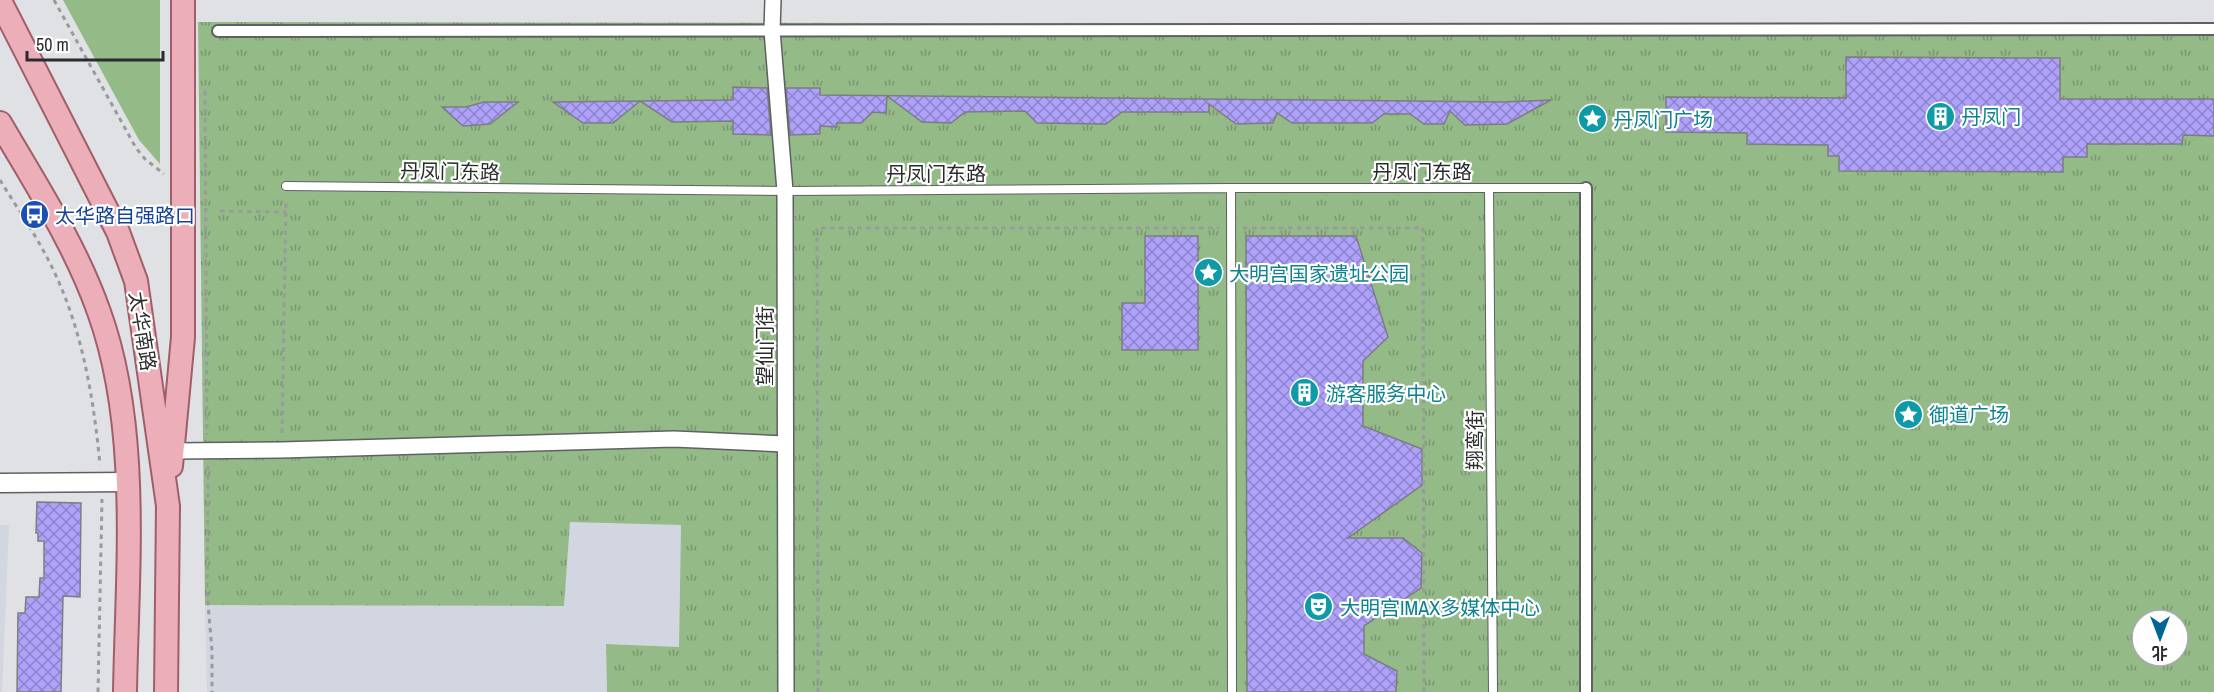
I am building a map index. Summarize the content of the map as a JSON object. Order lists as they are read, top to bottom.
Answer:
{
  "streets": {
    "main road": ["太华南路"],
    "street": ["望仙门街"],
    "lane": ["丹凤门东路", "翔鸾街"]
  },
  "crossings": [
    ["丹凤门东路", "望仙门街"],
    ["丹凤门东路", "翔鸾街"]
  ],
  "places": {
    "building": ["丹凤门", "游客服务中心"],
    "place": ["丹凤门广场", "大明宫国家遗址公园", "御道广场"],
    "bus stop": ["太华路自强路口"],
    "theatre": ["大明宫IMAX多媒体中心"]
  },
  "scale_bar": "50 m",
  "north": "bottom"
}
